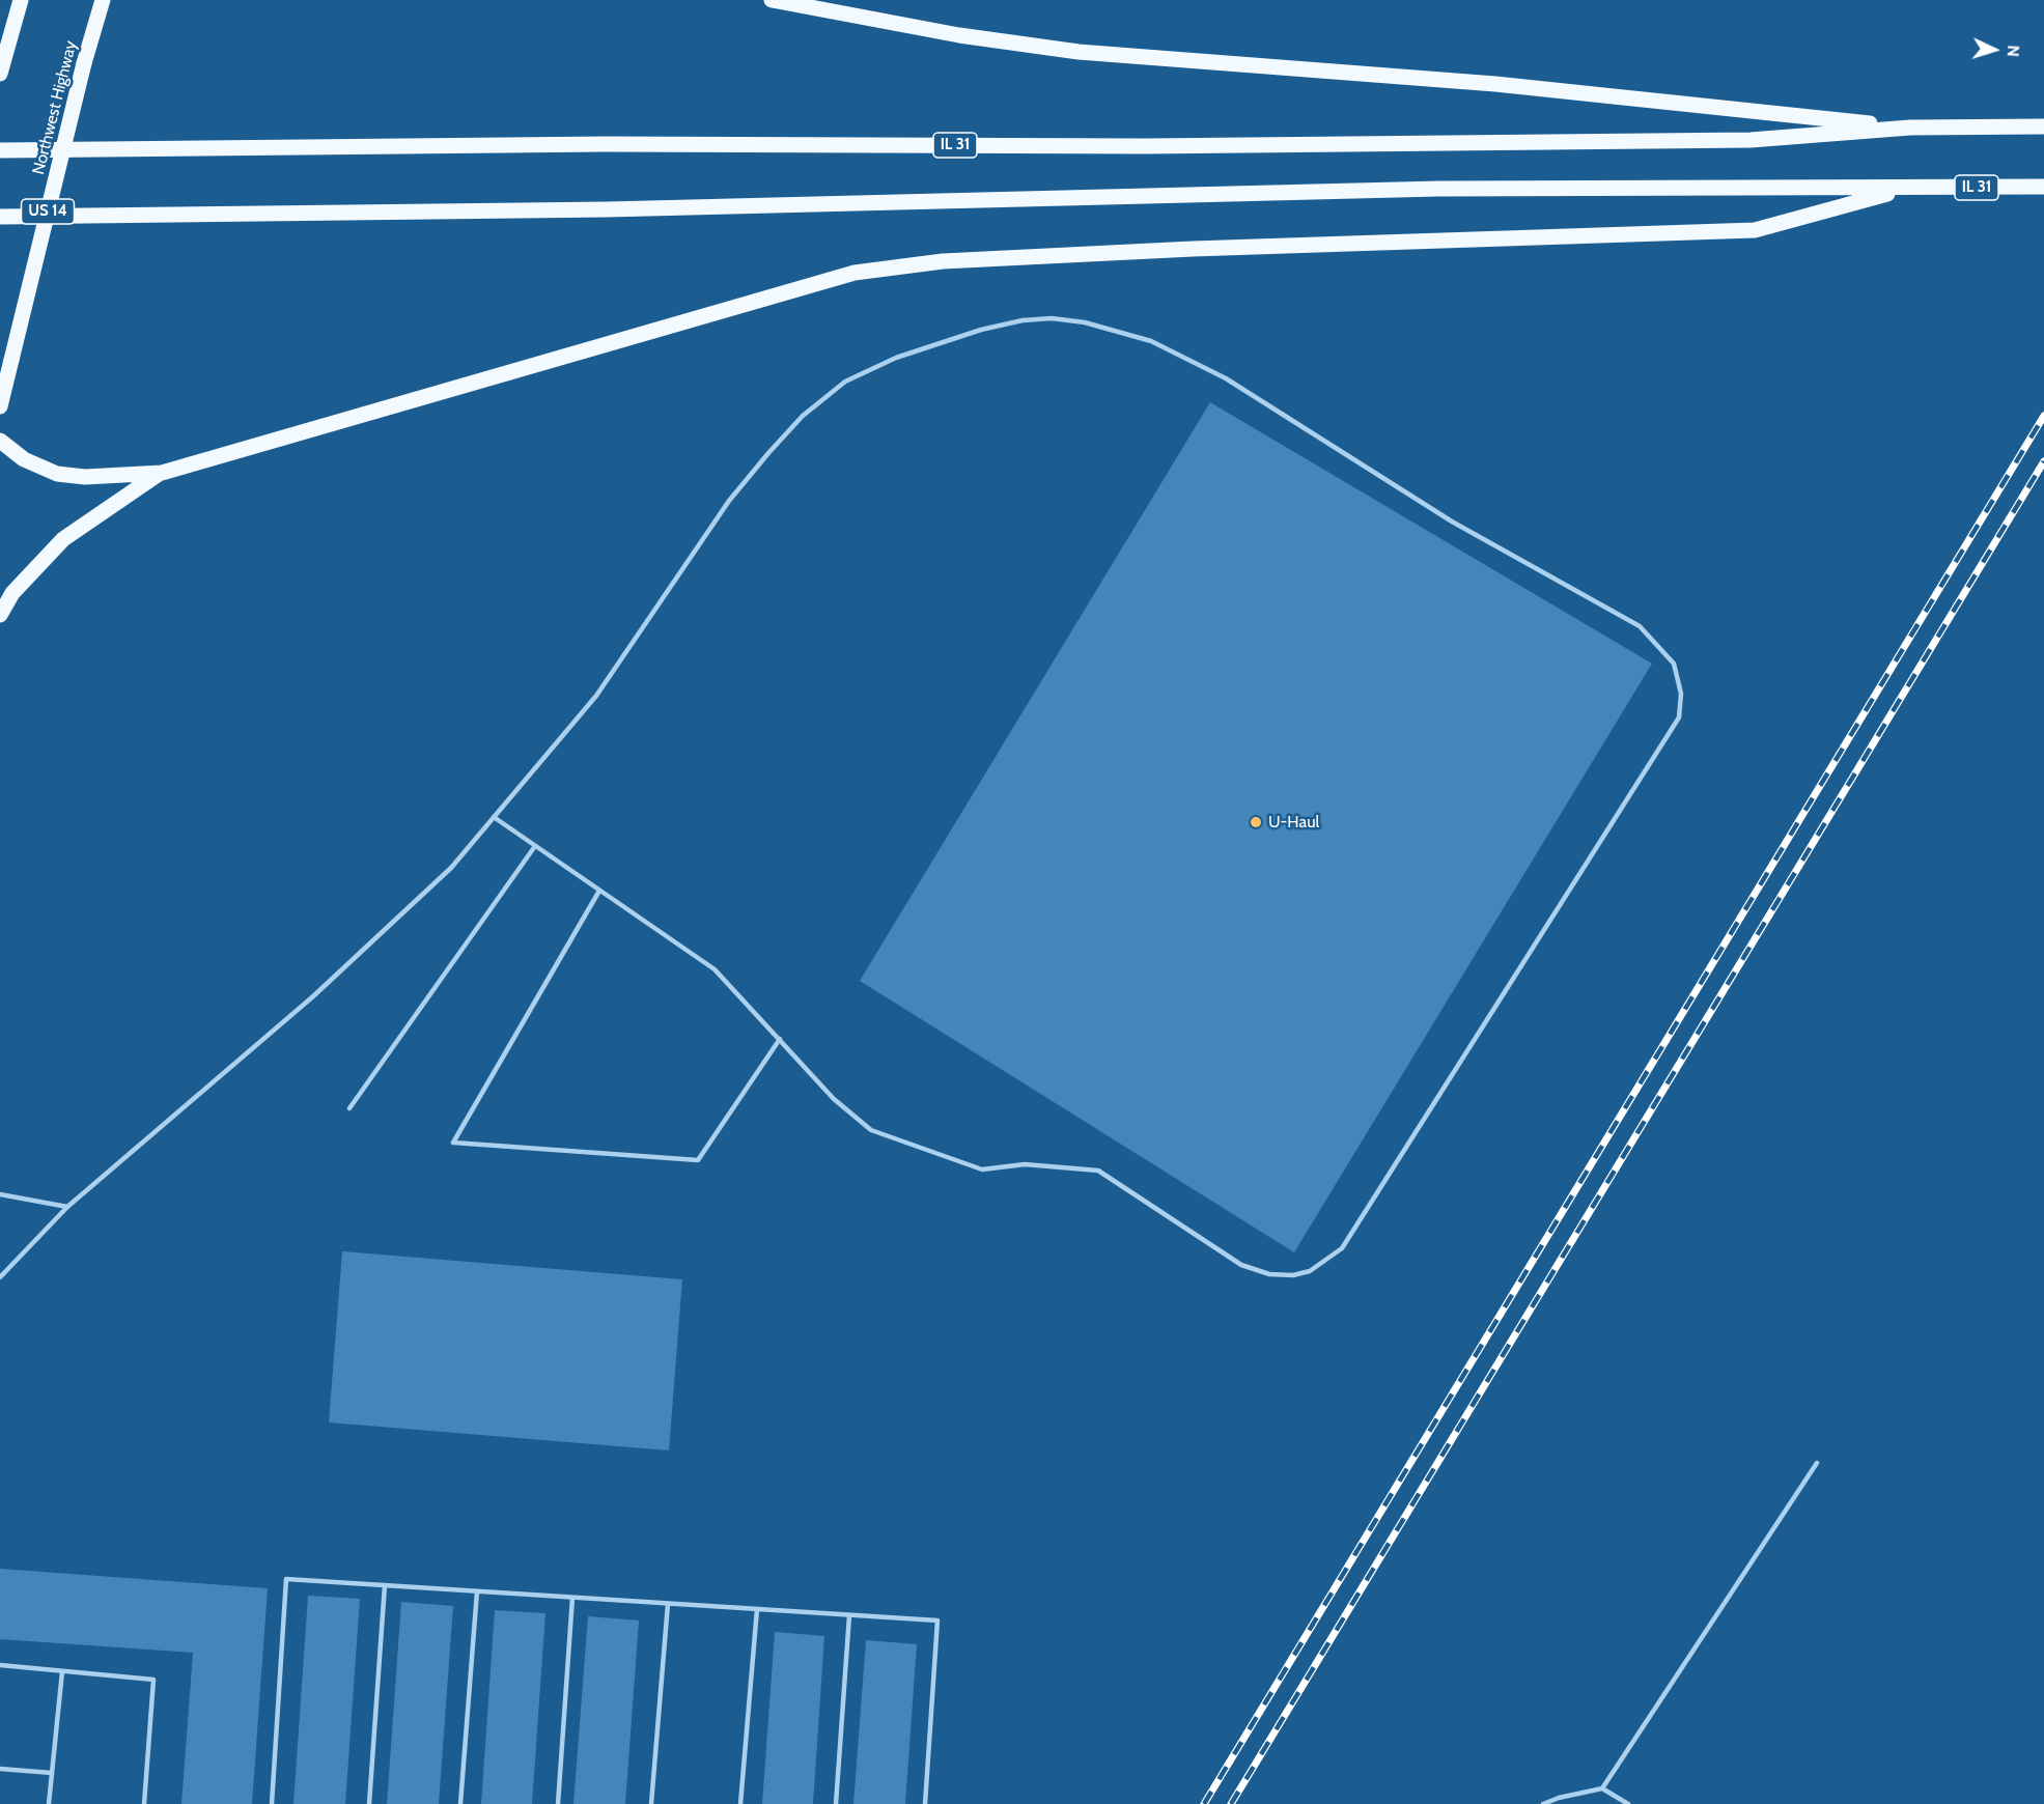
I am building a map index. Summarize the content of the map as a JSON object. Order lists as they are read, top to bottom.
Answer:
{
  "streets": {
    "main road": ["Northwest Highway", "IL 31", "US 14"]
  },
  "places": ["U-Haul"],
  "north": "right"
}
